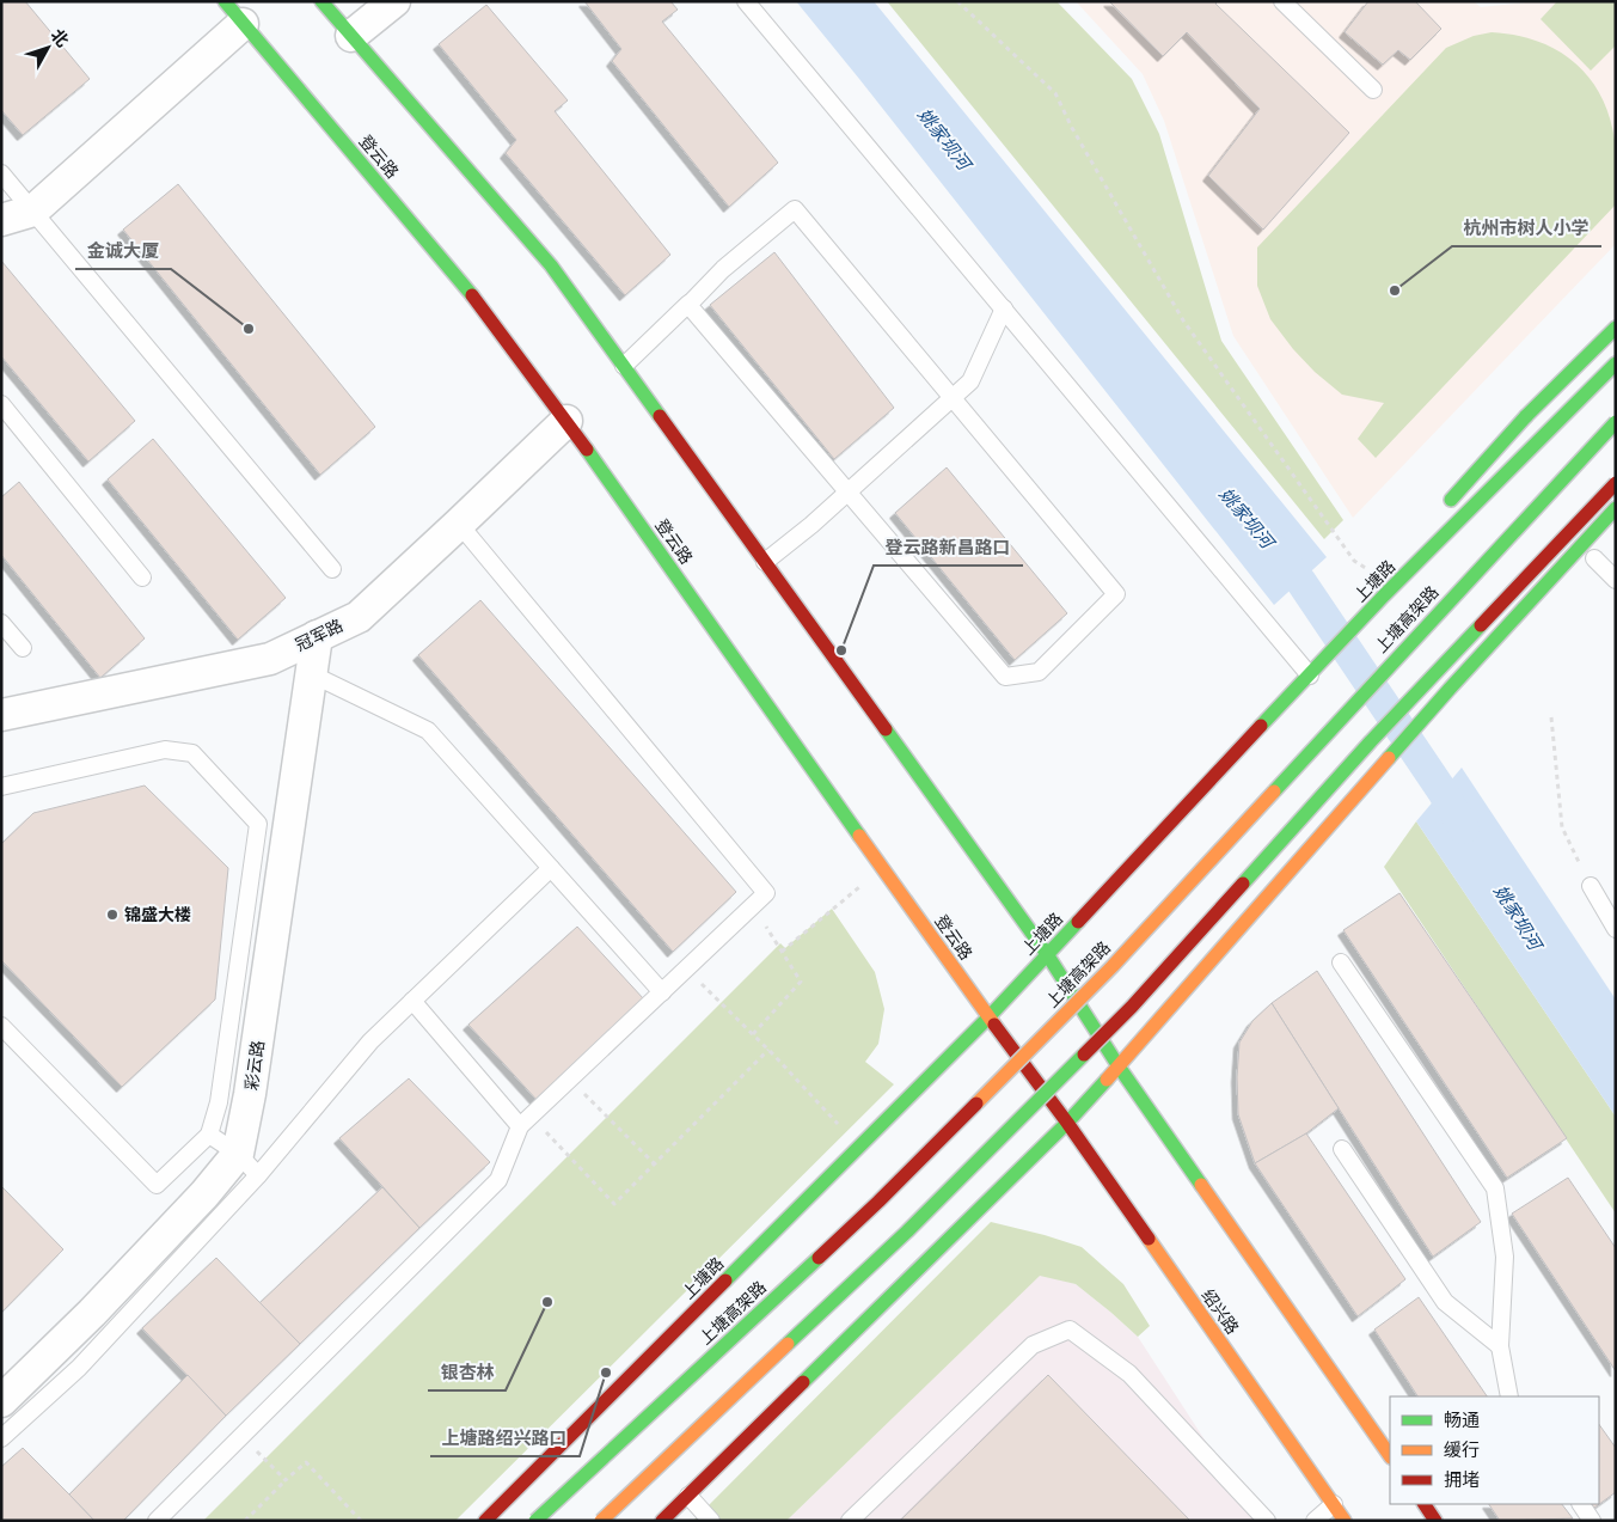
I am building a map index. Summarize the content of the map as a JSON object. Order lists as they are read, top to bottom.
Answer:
{
  "streets": {
    "main road": [
      "登云路",
      "上塘路",
      "上塘高架路",
      "绍兴路"
    ],
    "street": ["冠军路", "彩云路"]
  },
  "crossings": [
    ["登云路", "上塘路"],
    ["登云路", "冠军路"],
    ["登云路", "绍兴路"],
    ["冠军路", "彩云路"]
  ],
  "water": ["姚家坝河"],
  "places": [
    "杭州市树人小学",
    "金诚大厦",
    "登云路新昌路口",
    "锦盛大楼",
    "银杏林",
    "上塘路绍兴路口"
  ],
  "legend": ["畅通", "缓行", "拥堵"],
  "north": "top right"
}
